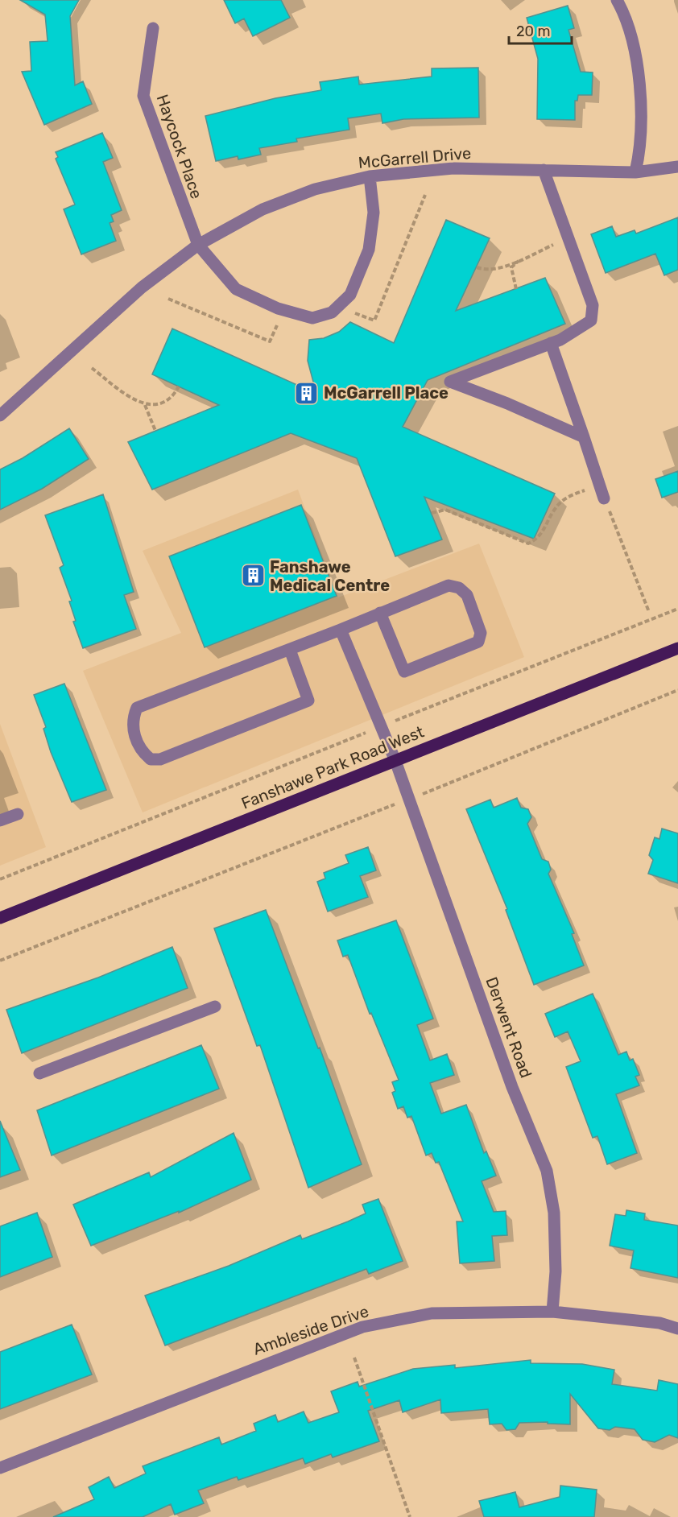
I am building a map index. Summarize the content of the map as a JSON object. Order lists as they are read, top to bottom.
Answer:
{
  "streets": {
    "main road": ["Fanshawe Park Road West"],
    "street": [
      "Haycock Place",
      "McGarrell Drive",
      "Derwent Road",
      "Ambleside Drive"
    ]
  },
  "crossings": [
    ["Haycock Place", "McGarrell Drive"],
    ["Fanshawe Park Road West", "Derwent Road"],
    ["Derwent Road", "Ambleside Drive"]
  ],
  "places": {
    "building": ["McGarrell Place", "Fanshawe Medical Centre"]
  },
  "scale_bar": "20 m"
}
